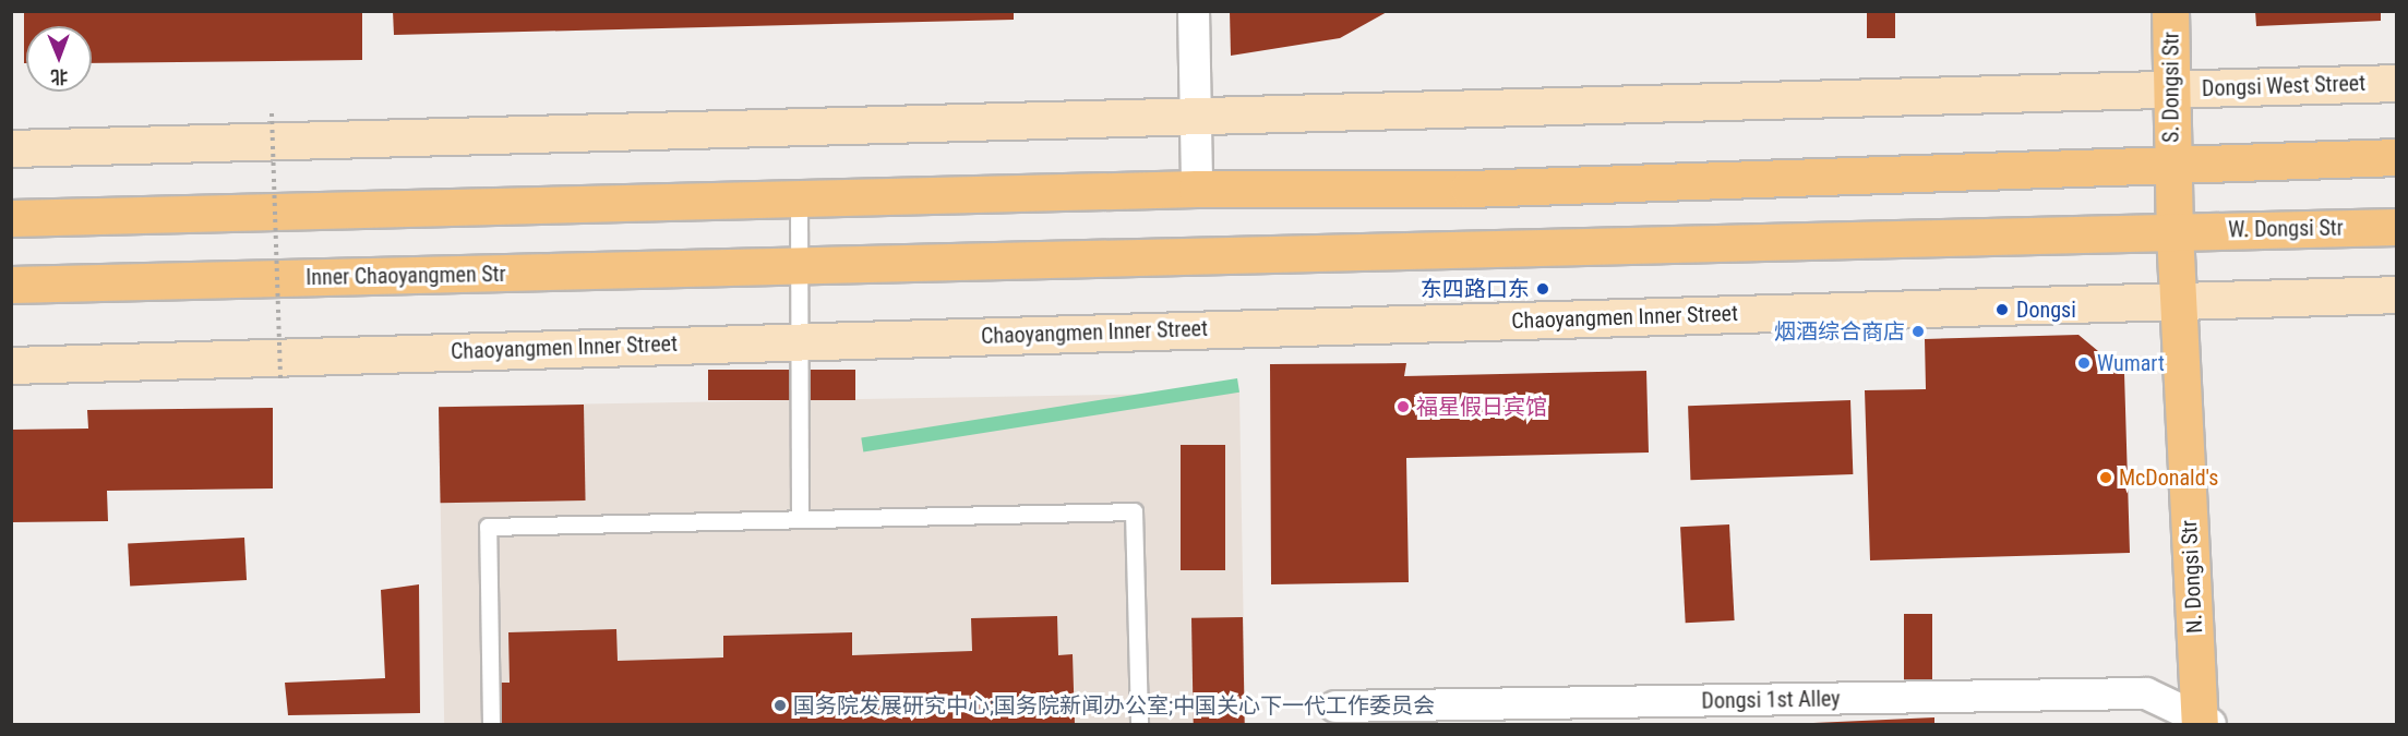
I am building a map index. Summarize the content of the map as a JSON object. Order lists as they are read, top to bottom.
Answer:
{
  "streets": {
    "main road": [
      "S. Dongsi Str",
      "W. Dongsi Str",
      "Inner Chaoyangmen Str",
      "N. Dongsi Str"
    ],
    "street": ["Dongsi West Street", "Chaoyangmen Inner Street", "Dongsi 1st Alley"]
  },
  "crossings": [
    ["Dongsi West Street", "S. Dongsi Str"],
    ["S. Dongsi Str", "W. Dongsi Str"],
    ["S. Dongsi Str", "N. Dongsi Str"],
    ["W. Dongsi Str", "N. Dongsi Str"],
    ["Chaoyangmen Inner Street", "N. Dongsi Str"],
    ["N. Dongsi Str", "Dongsi 1st Alley"]
  ],
  "places": [
    "东四路口东",
    "Dongsi",
    "烟酒综合商店",
    "Wumart",
    "福星假日宾馆",
    "McDonald's",
    "国务院发展研究中心;国务院新闻办公室;中国关心下一代工作委员会"
  ],
  "north": "bottom"
}
